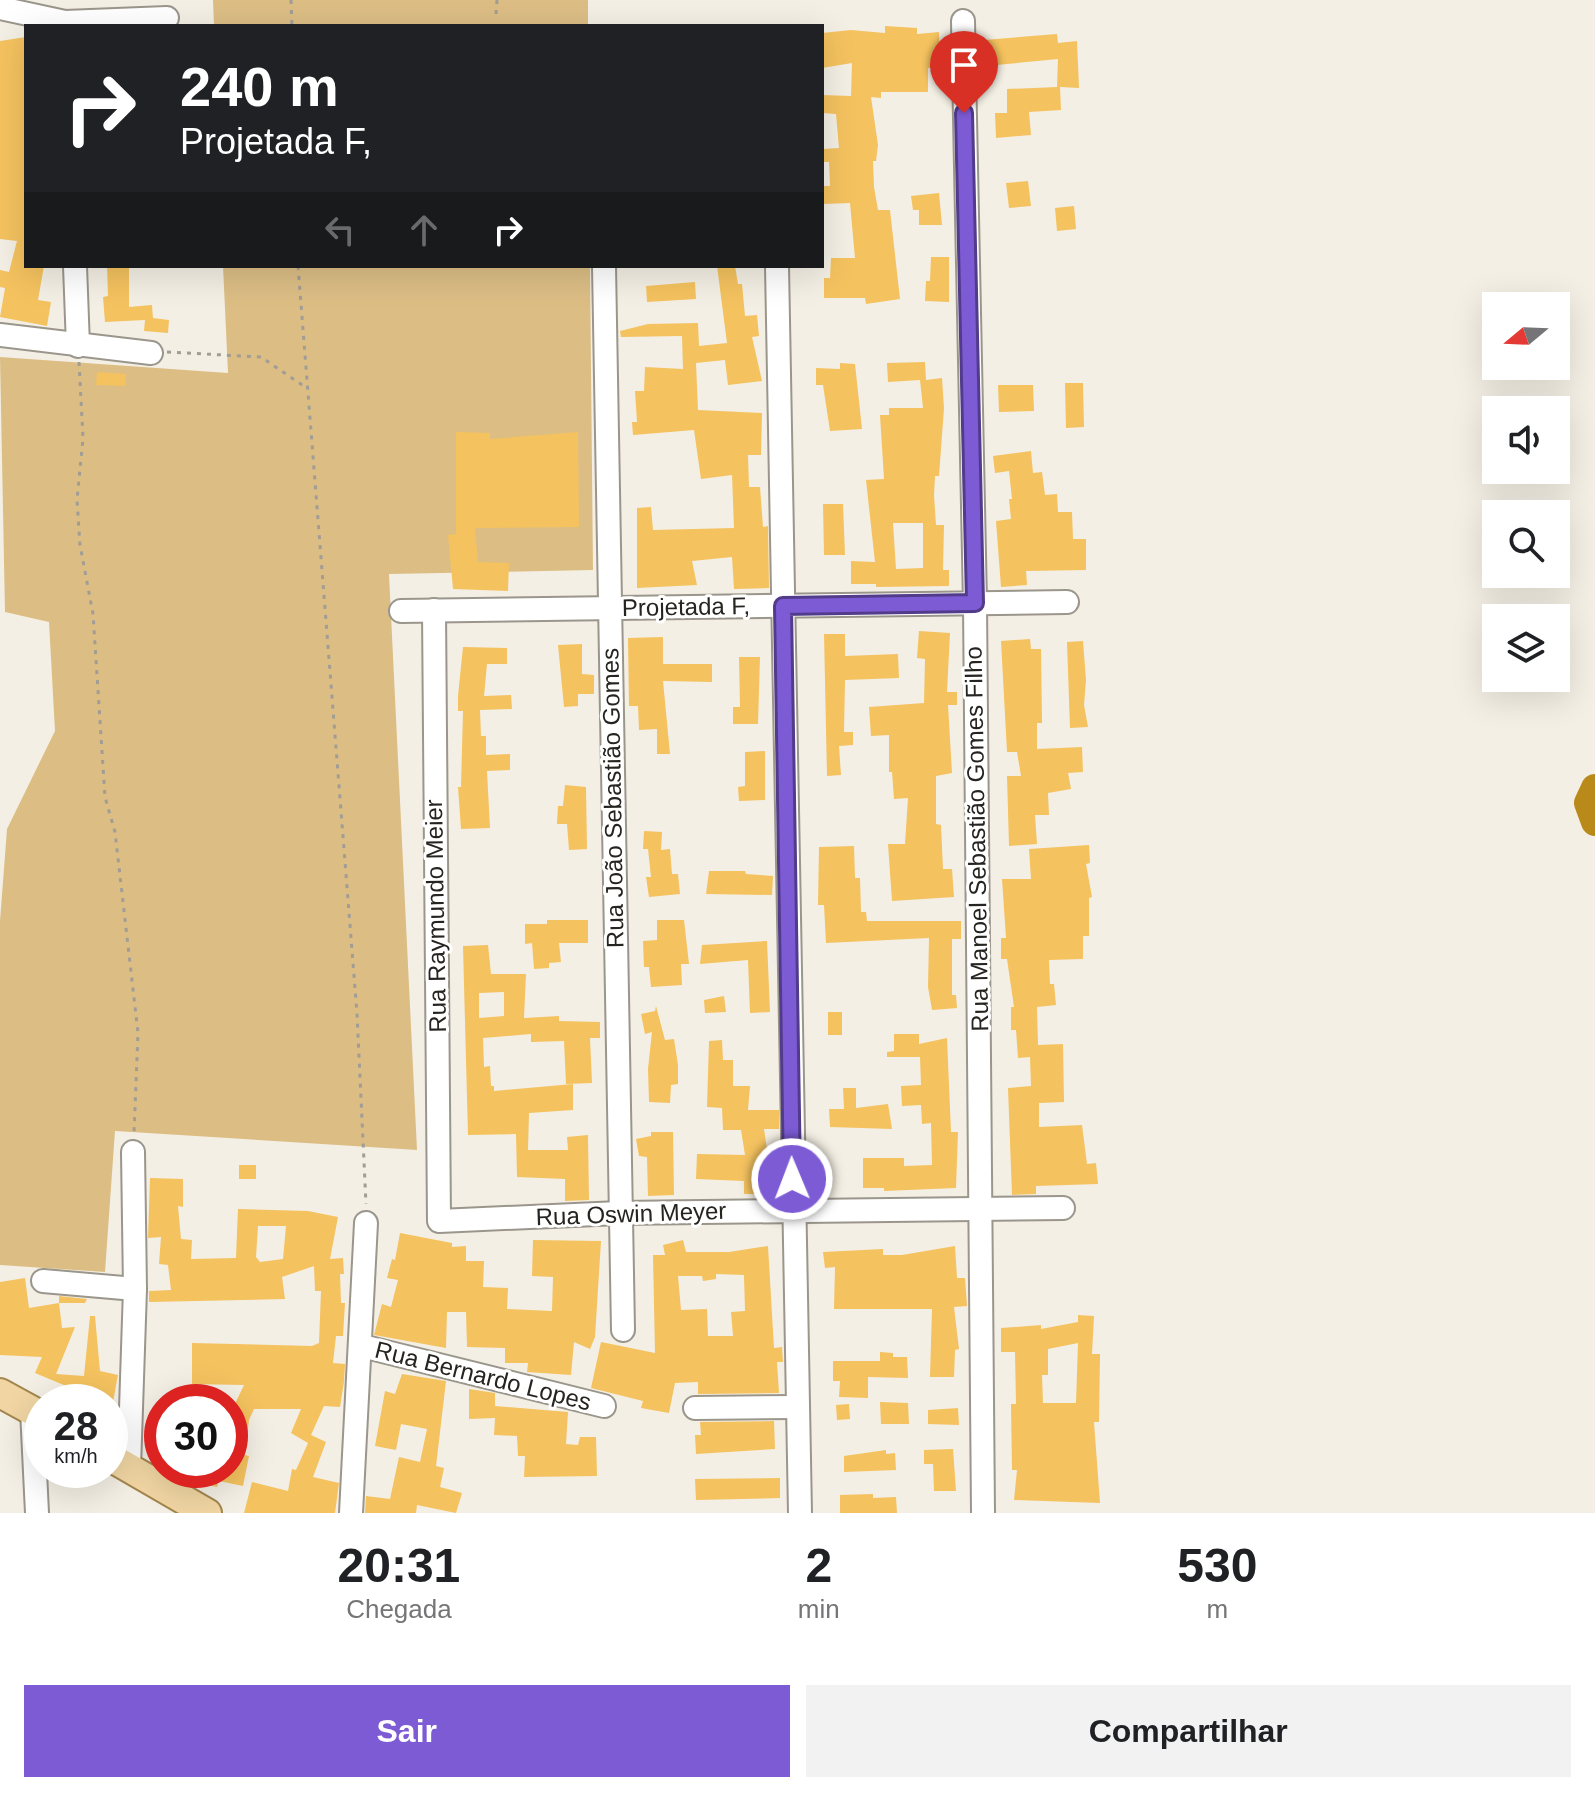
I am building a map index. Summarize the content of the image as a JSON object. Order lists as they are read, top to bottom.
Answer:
{
  "streets": {
    "street": [
      "Projetada F,",
      "Rua João Sebastião Gomes",
      "Rua Manoel Sebastião Gomes Filho",
      "Rua Raymundo Meier",
      "Rua Oswin Meyer",
      "Rua Bernardo Lopes"
    ]
  },
  "crossings": [
    ["Projetada F,", "Rua João Sebastião Gomes"],
    ["Projetada F,", "Rua Manoel Sebastião Gomes Filho"],
    ["Projetada F,", "Rua Raymundo Meier"],
    ["Rua João Sebastião Gomes", "Rua Oswin Meyer"],
    ["Rua Manoel Sebastião Gomes Filho", "Rua Oswin Meyer"],
    ["Rua Raymundo Meier", "Rua Oswin Meyer"]
  ],
  "north": "left",
  "page": {
    "turn": ["240 m", "Projetada F,"],
    "speed": "28 km/h",
    "limit": "30",
    "eta": [
      "20:31",
      "Chegada",
      "2",
      "min",
      "530",
      "m"
    ],
    "buttons": ["Sair", "Compartilhar"]
  }
}
